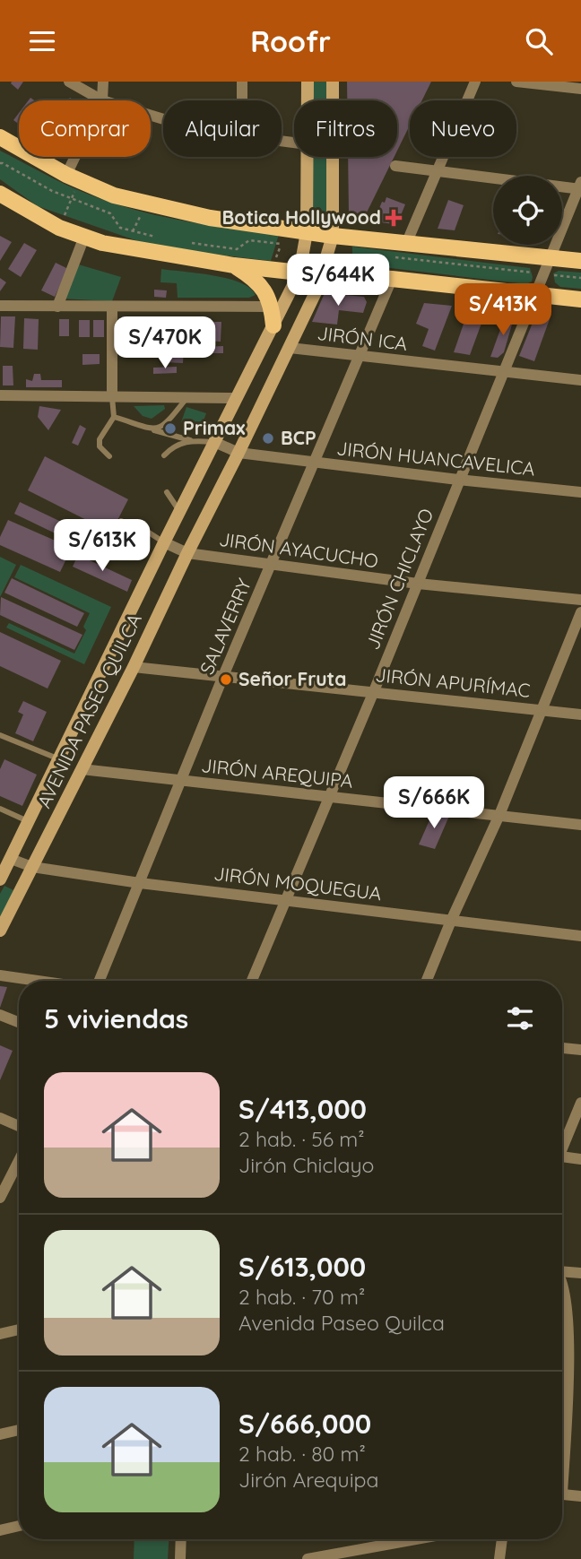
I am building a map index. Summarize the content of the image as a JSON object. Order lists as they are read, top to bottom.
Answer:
{
  "streets": {
    "main road": ["AVENIDA PASEO QUILCA"],
    "street": [
      "JIRÓN ICA",
      "JIRÓN HUANCAVELICA",
      "JIRÓN AYACUCHO",
      "JIRÓN CHICLAYO",
      "SALAVERRY",
      "JIRÓN APURÍMAC",
      "JIRÓN AREQUIPA",
      "JIRÓN MOQUEGUA"
    ]
  },
  "crossings": [
    ["JIRÓN ICA", "JIRÓN CHICLAYO"],
    ["JIRÓN ICA", "SALAVERRY"],
    ["JIRÓN ICA", "AVENIDA PASEO QUILCA"],
    ["JIRÓN HUANCAVELICA", "JIRÓN CHICLAYO"],
    ["JIRÓN HUANCAVELICA", "SALAVERRY"],
    ["JIRÓN HUANCAVELICA", "AVENIDA PASEO QUILCA"],
    ["JIRÓN AYACUCHO", "JIRÓN CHICLAYO"],
    ["JIRÓN AYACUCHO", "SALAVERRY"],
    ["JIRÓN AYACUCHO", "AVENIDA PASEO QUILCA"],
    ["JIRÓN CHICLAYO", "JIRÓN APURÍMAC"],
    ["JIRÓN CHICLAYO", "JIRÓN AREQUIPA"],
    ["JIRÓN CHICLAYO", "JIRÓN MOQUEGUA"],
    ["SALAVERRY", "JIRÓN APURÍMAC"],
    ["SALAVERRY", "JIRÓN AREQUIPA"],
    ["SALAVERRY", "JIRÓN MOQUEGUA"],
    ["JIRÓN APURÍMAC", "AVENIDA PASEO QUILCA"],
    ["AVENIDA PASEO QUILCA", "JIRÓN AREQUIPA"],
    ["AVENIDA PASEO QUILCA", "JIRÓN MOQUEGUA"]
  ],
  "places": {
    "health": ["Botica Hollywood"],
    "other": ["Primax", "BCP", "Señor Fruta"]
  },
  "page": {
    "header": "Roofr",
    "chip": [
      "Comprar",
      "Alquilar",
      "Filtros",
      "Nuevo"
    ],
    "price": [
      "S/644K",
      "S/413K",
      "S/470K",
      "S/613K",
      "S/666K"
    ],
    "heading": "5 viviendas",
    "list": [
      {
        "name": "S/413,000",
        "note": "2 hab. · 56 m² · Jirón Chiclayo"
      },
      {
        "name": "S/613,000",
        "note": "2 hab. · 70 m² · Avenida Paseo Quilca"
      },
      {
        "name": "S/666,000",
        "note": "2 hab. · 80 m² · Jirón Arequipa"
      }
    ]
  }
}
